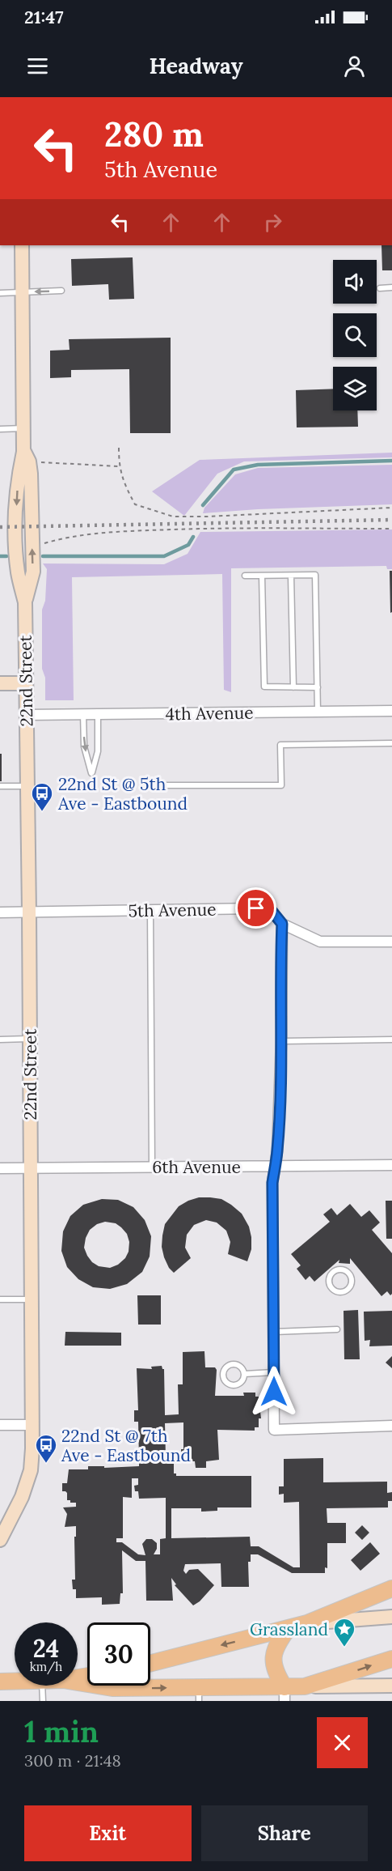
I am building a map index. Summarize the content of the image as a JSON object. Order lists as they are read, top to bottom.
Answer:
{
  "streets": {
    "street": [
      "22nd Street",
      "4th Avenue",
      "5th Avenue",
      "6th Avenue"
    ]
  },
  "crossings": [
    ["22nd Street", "4th Avenue"],
    ["22nd Street", "5th Avenue"],
    ["22nd Street", "6th Avenue"]
  ],
  "places": {
    "bus stop": ["22nd St @ 5th Ave - Eastbound", "22nd St @ 7th Ave - Eastbound"],
    "place": ["Grassland"]
  },
  "page": {
    "status": "21:47",
    "header": "Headway",
    "turn": ["280 m", "5th Avenue"],
    "speed": "24 km/h",
    "limit": "30",
    "heading": ["1 min", "300 m · 21:48"],
    "buttons": ["Exit", "Share"]
  }
}
